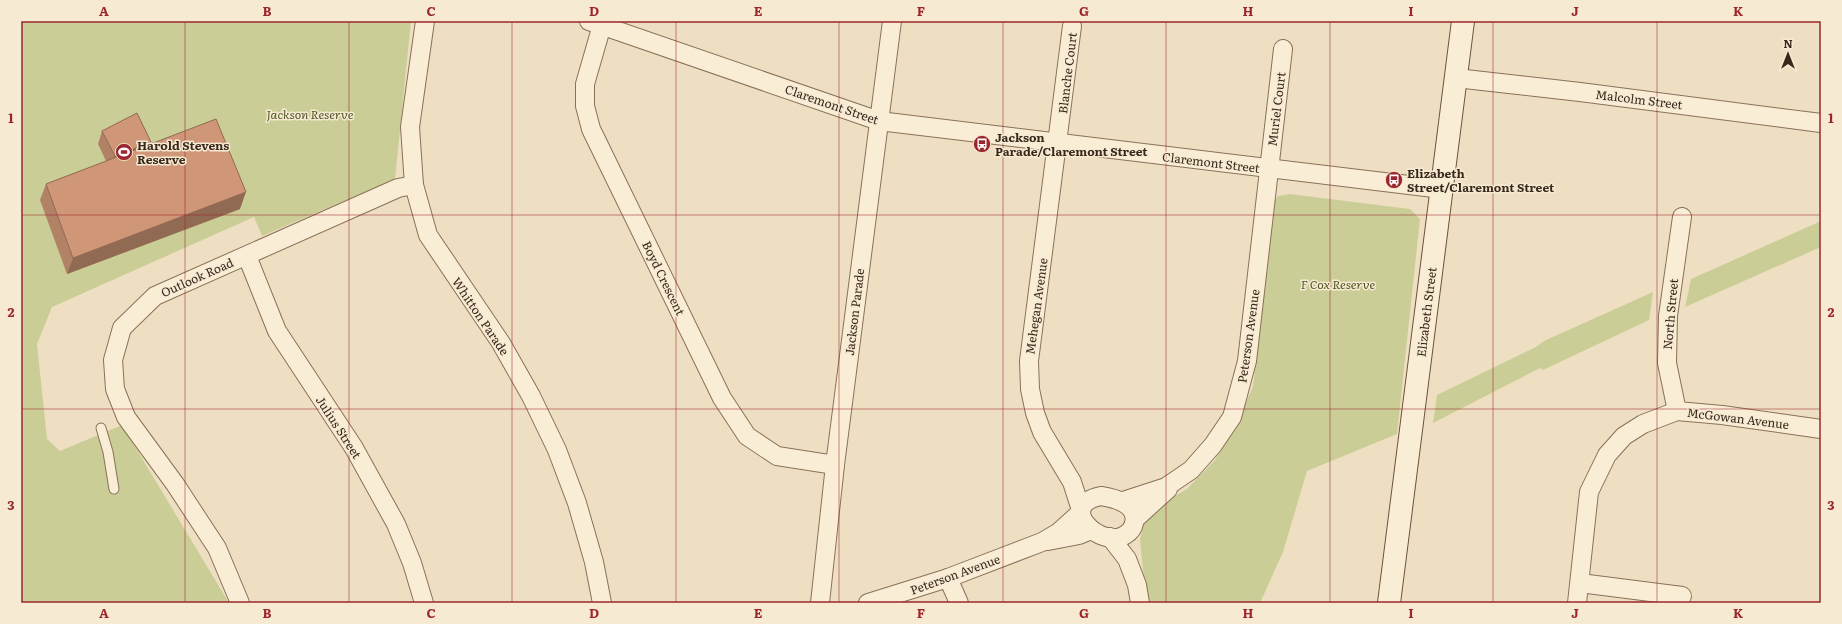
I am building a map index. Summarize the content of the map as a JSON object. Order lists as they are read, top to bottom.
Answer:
{
  "streets": {
    "street": [
      "Blanche Court",
      "Malcolm Street",
      "Claremont Street",
      "Muriel Court",
      "Outlook Road",
      "Boyd Crescent",
      "Mehegan Avenue",
      "Jackson Parade",
      "Elizabeth Street",
      "North Street",
      "Whitton Parade",
      "Peterson Avenue",
      "McGowan Avenue",
      "Julius Street"
    ]
  },
  "crossings": [
    ["Blanche Court", "Claremont Street"],
    ["Blanche Court", "Mehegan Avenue"],
    ["Malcolm Street", "Elizabeth Street"],
    ["Claremont Street", "Muriel Court"],
    ["Claremont Street", "Boyd Crescent"],
    ["Claremont Street", "Mehegan Avenue"],
    ["Claremont Street", "Jackson Parade"],
    ["Claremont Street", "Elizabeth Street"],
    ["Claremont Street", "Peterson Avenue"],
    ["Muriel Court", "Peterson Avenue"],
    ["Outlook Road", "Whitton Parade"],
    ["Outlook Road", "Julius Street"],
    ["Boyd Crescent", "Jackson Parade"],
    ["Mehegan Avenue", "Peterson Avenue"],
    ["North Street", "McGowan Avenue"]
  ],
  "parks": ["Jackson Reserve", "F Cox Reserve"],
  "places": {
    "bus stop": ["Jackson Parade/Claremont Street", "Elizabeth Street/Claremont Street"],
    "sports": ["Harold Stevens Reserve"]
  },
  "north": "top",
  "grid": {
    "columns": [
      "A",
      "B",
      "C",
      "D",
      "E",
      "F",
      "G",
      "H",
      "I",
      "J",
      "K"
    ],
    "rows": ["1", "2", "3"]
  }
}
